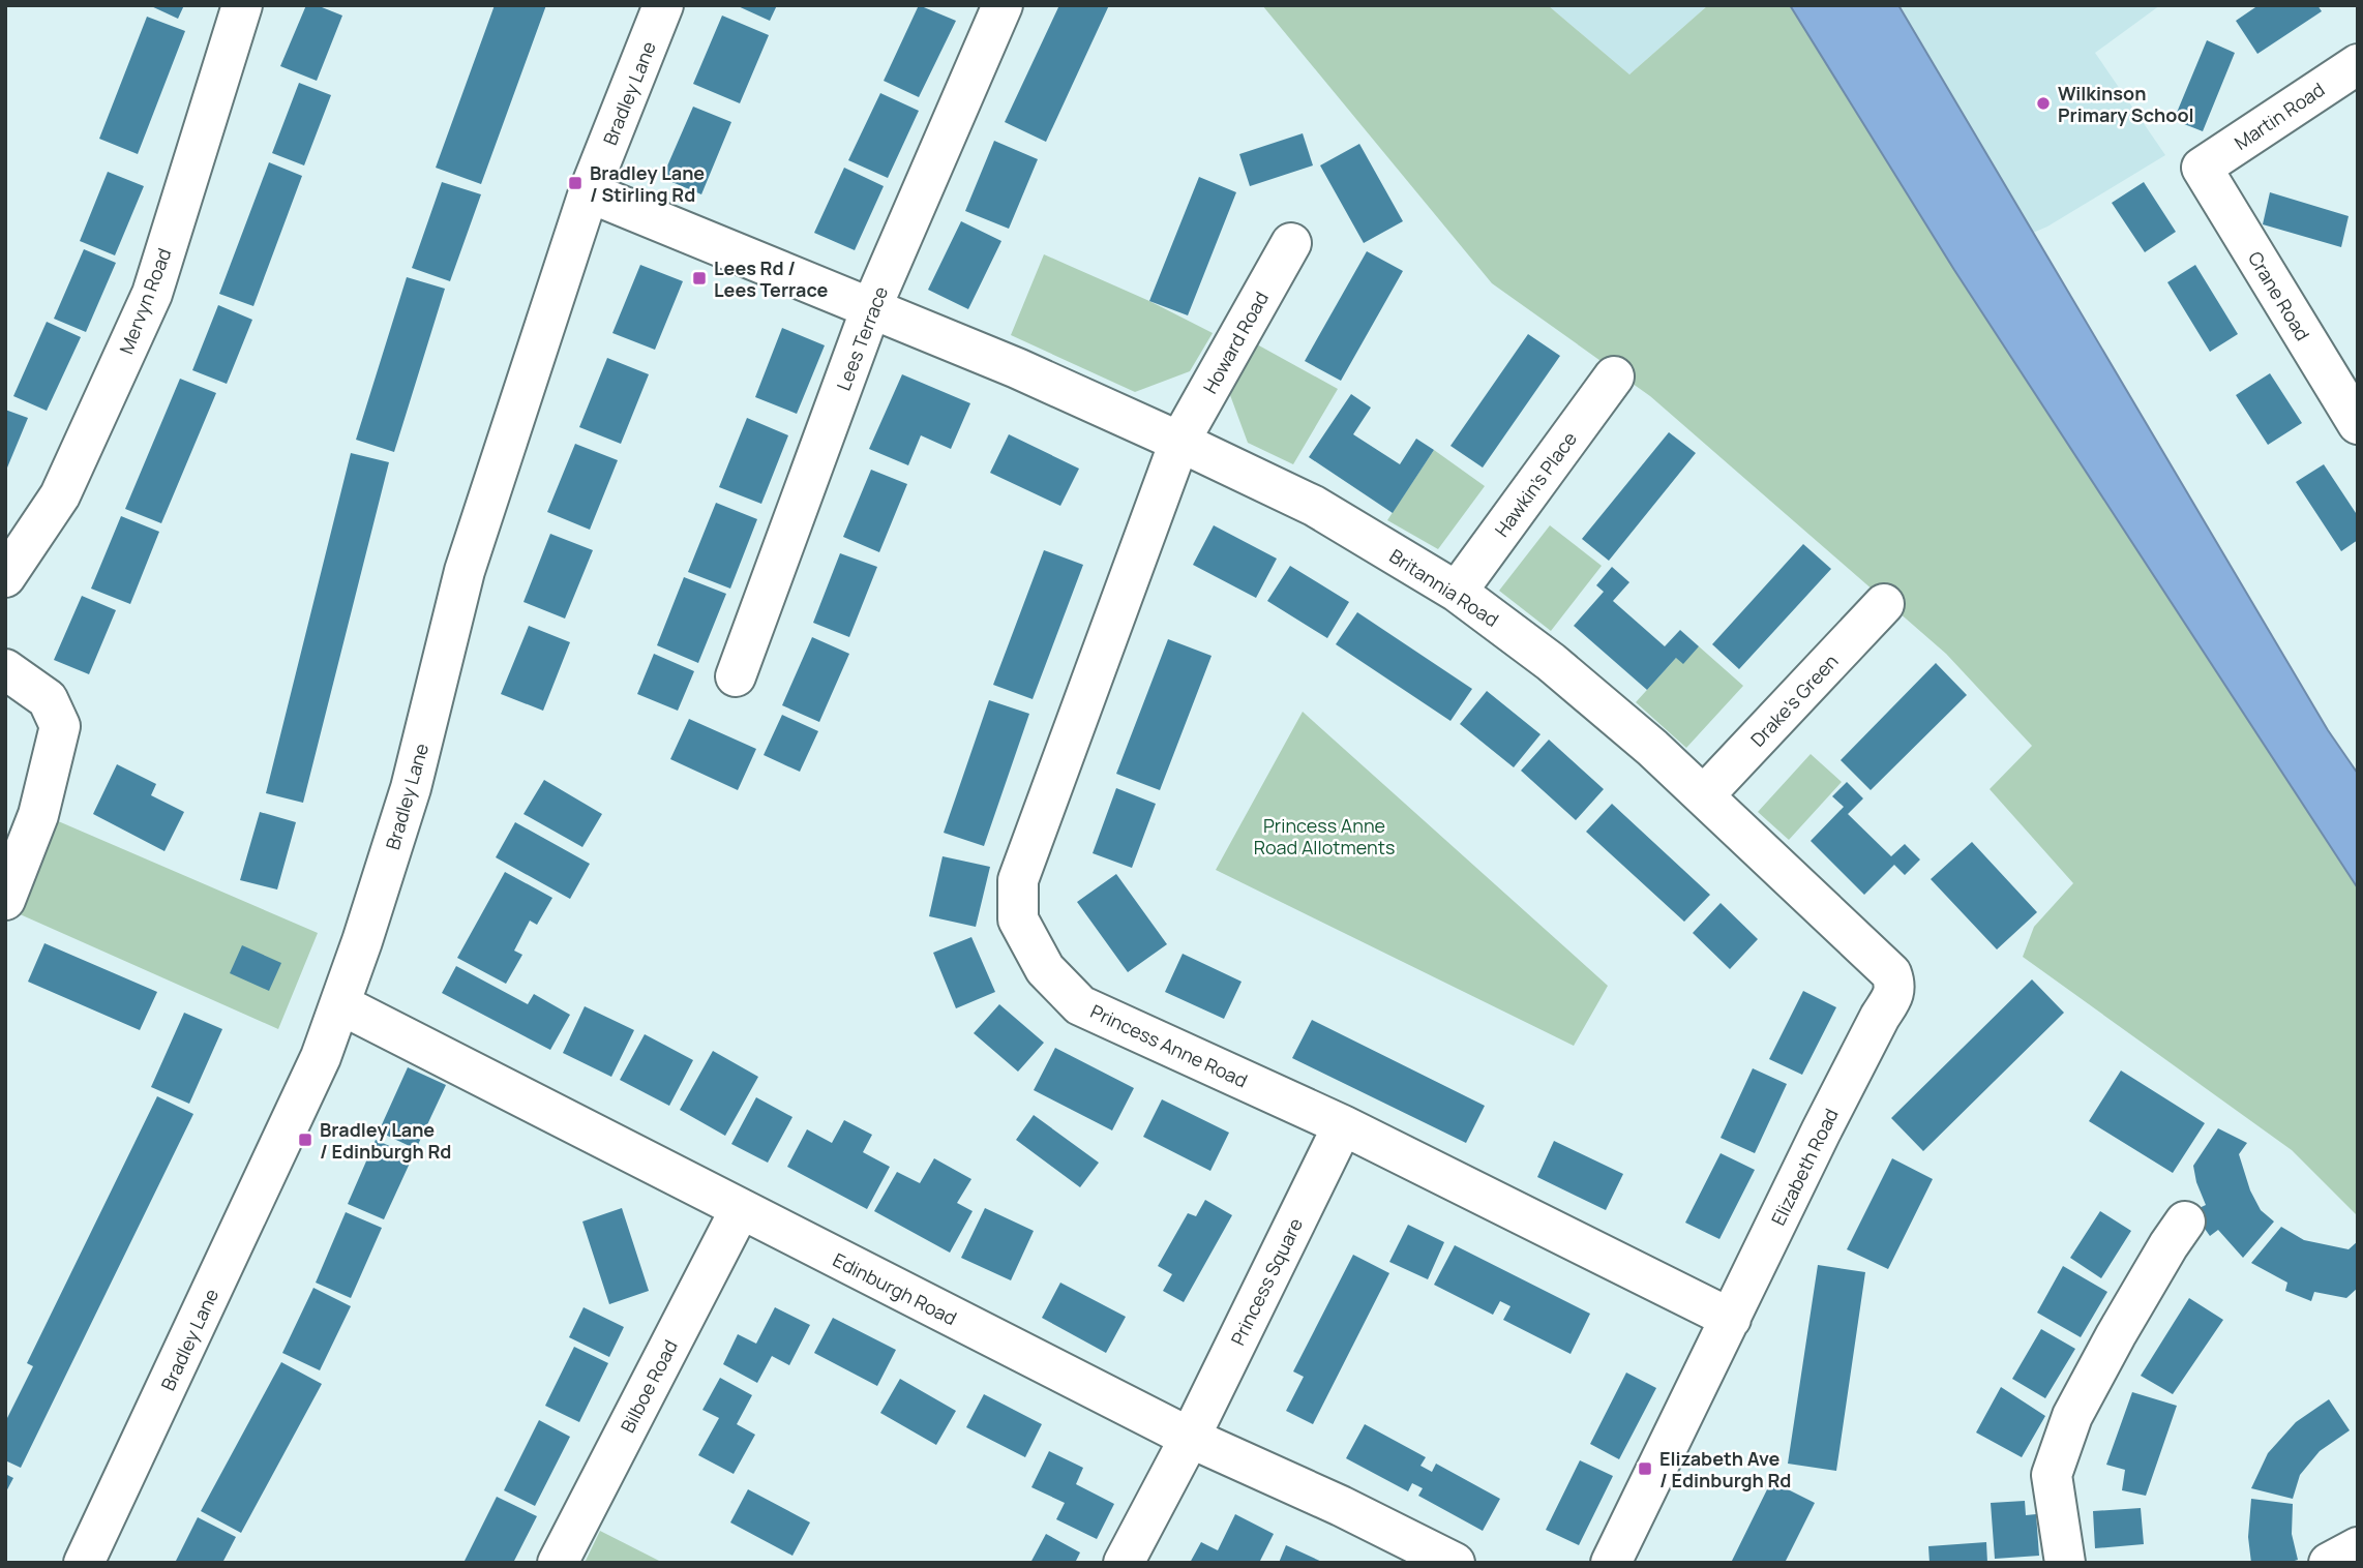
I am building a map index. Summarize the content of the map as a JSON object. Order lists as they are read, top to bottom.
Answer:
{
  "streets": {
    "street": [
      "Bradley Lane",
      "Martin Road",
      "Crane Road",
      "Mervyn Road",
      "Lees Terrace",
      "Howard Road",
      "Hawkin's Place",
      "Britannia Road",
      "Drake's Green",
      "Princess Anne Road",
      "Elizabeth Road",
      "Princess Square",
      "Edinburgh Road",
      "Bilboe Road"
    ]
  },
  "crossings": [
    ["Bradley Lane", "Britannia Road"],
    ["Bradley Lane", "Edinburgh Road"],
    ["Martin Road", "Crane Road"],
    ["Lees Terrace", "Britannia Road"],
    ["Howard Road", "Britannia Road"],
    ["Howard Road", "Princess Anne Road"],
    ["Hawkin's Place", "Britannia Road"],
    ["Britannia Road", "Drake's Green"],
    ["Britannia Road", "Princess Anne Road"],
    ["Britannia Road", "Elizabeth Road"],
    ["Princess Anne Road", "Elizabeth Road"],
    ["Princess Anne Road", "Princess Square"],
    ["Princess Square", "Edinburgh Road"],
    ["Edinburgh Road", "Bilboe Road"]
  ],
  "parks": ["Princess Anne Road Allotments"],
  "places": {
    "other": ["Wilkinson Primary School"],
    "transit": [
      "Bradley Lane / Stirling Rd",
      "Lees Rd / Lees Terrace",
      "Bradley Lane / Edinburgh Rd",
      "Elizabeth Ave / Edinburgh Rd"
    ]
  }
}
